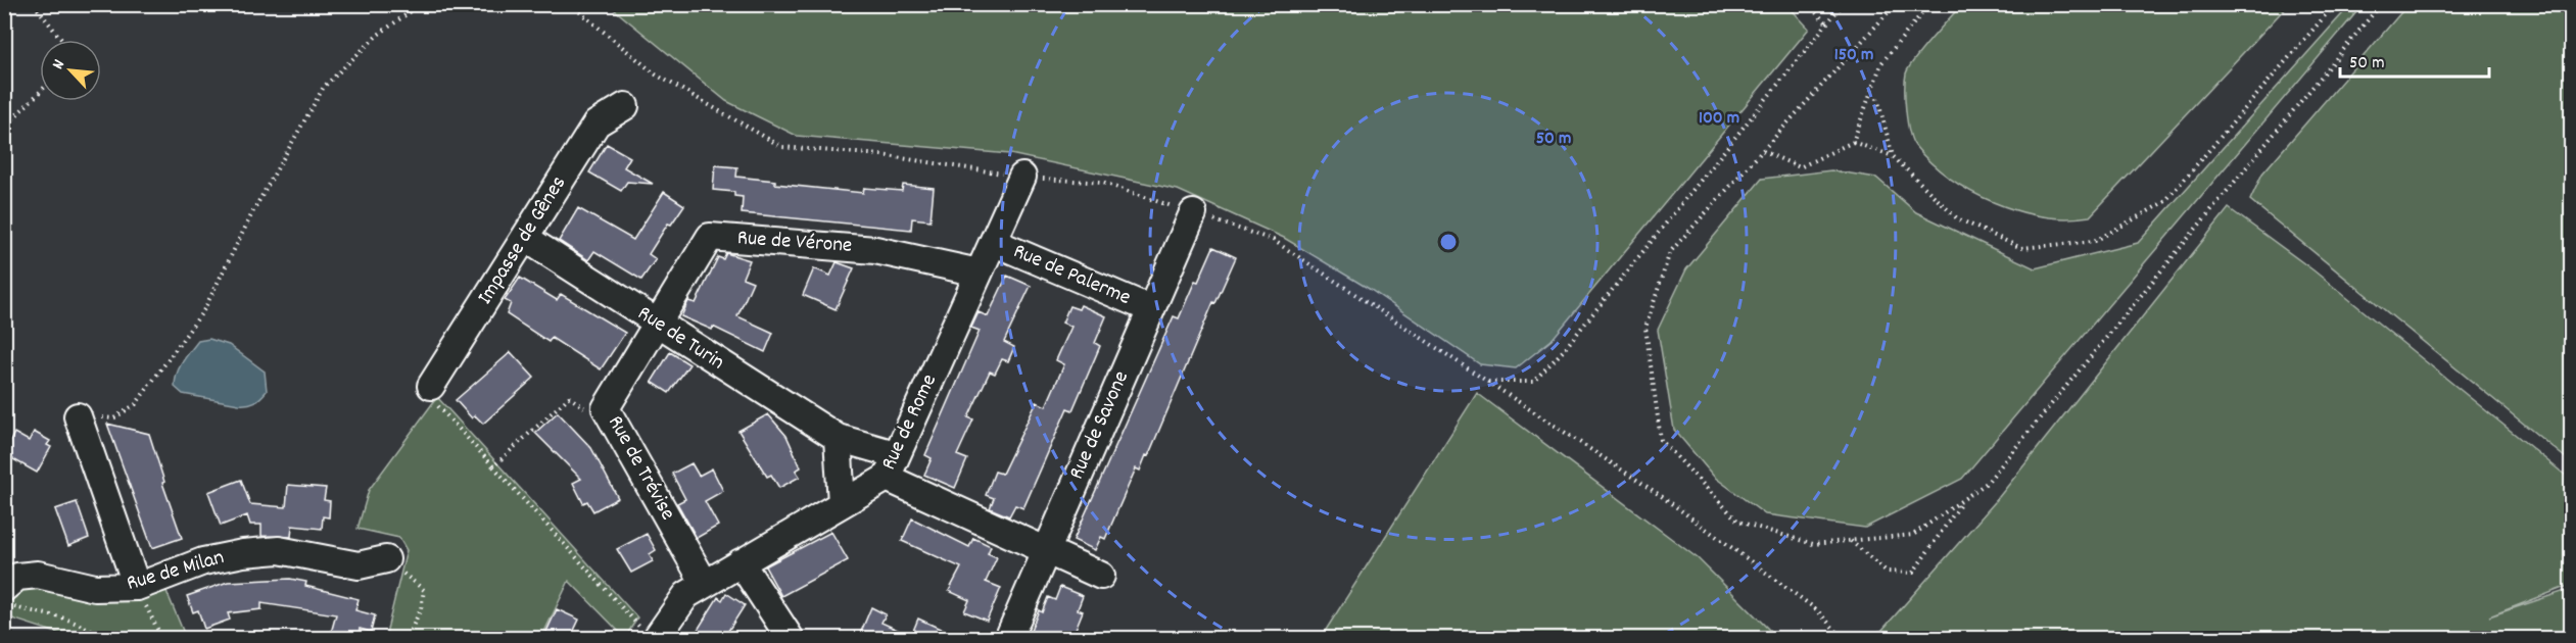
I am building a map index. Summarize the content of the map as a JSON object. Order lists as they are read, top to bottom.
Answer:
{
  "streets": {
    "street": [
      "Impasse de Gênes",
      "Rue de Vérone",
      "Rue de Palerme",
      "Rue de Turin",
      "Rue de Rome",
      "Rue de Savone",
      "Rue de Trévise",
      "Rue de Milan"
    ]
  },
  "crossings": [
    ["Impasse de Gênes", "Rue de Turin"],
    ["Rue de Vérone", "Rue de Turin"],
    ["Rue de Vérone", "Rue de Rome"],
    ["Rue de Vérone", "Rue de Trévise"],
    ["Rue de Palerme", "Rue de Rome"],
    ["Rue de Palerme", "Rue de Savone"],
    ["Rue de Turin", "Rue de Rome"],
    ["Rue de Turin", "Rue de Savone"],
    ["Rue de Turin", "Rue de Trévise"],
    ["Rue de Rome", "Rue de Trévise"]
  ],
  "scale_bar": "50 m",
  "north": "top left",
  "rings": ["150 m", "100 m", "50 m"]
}
